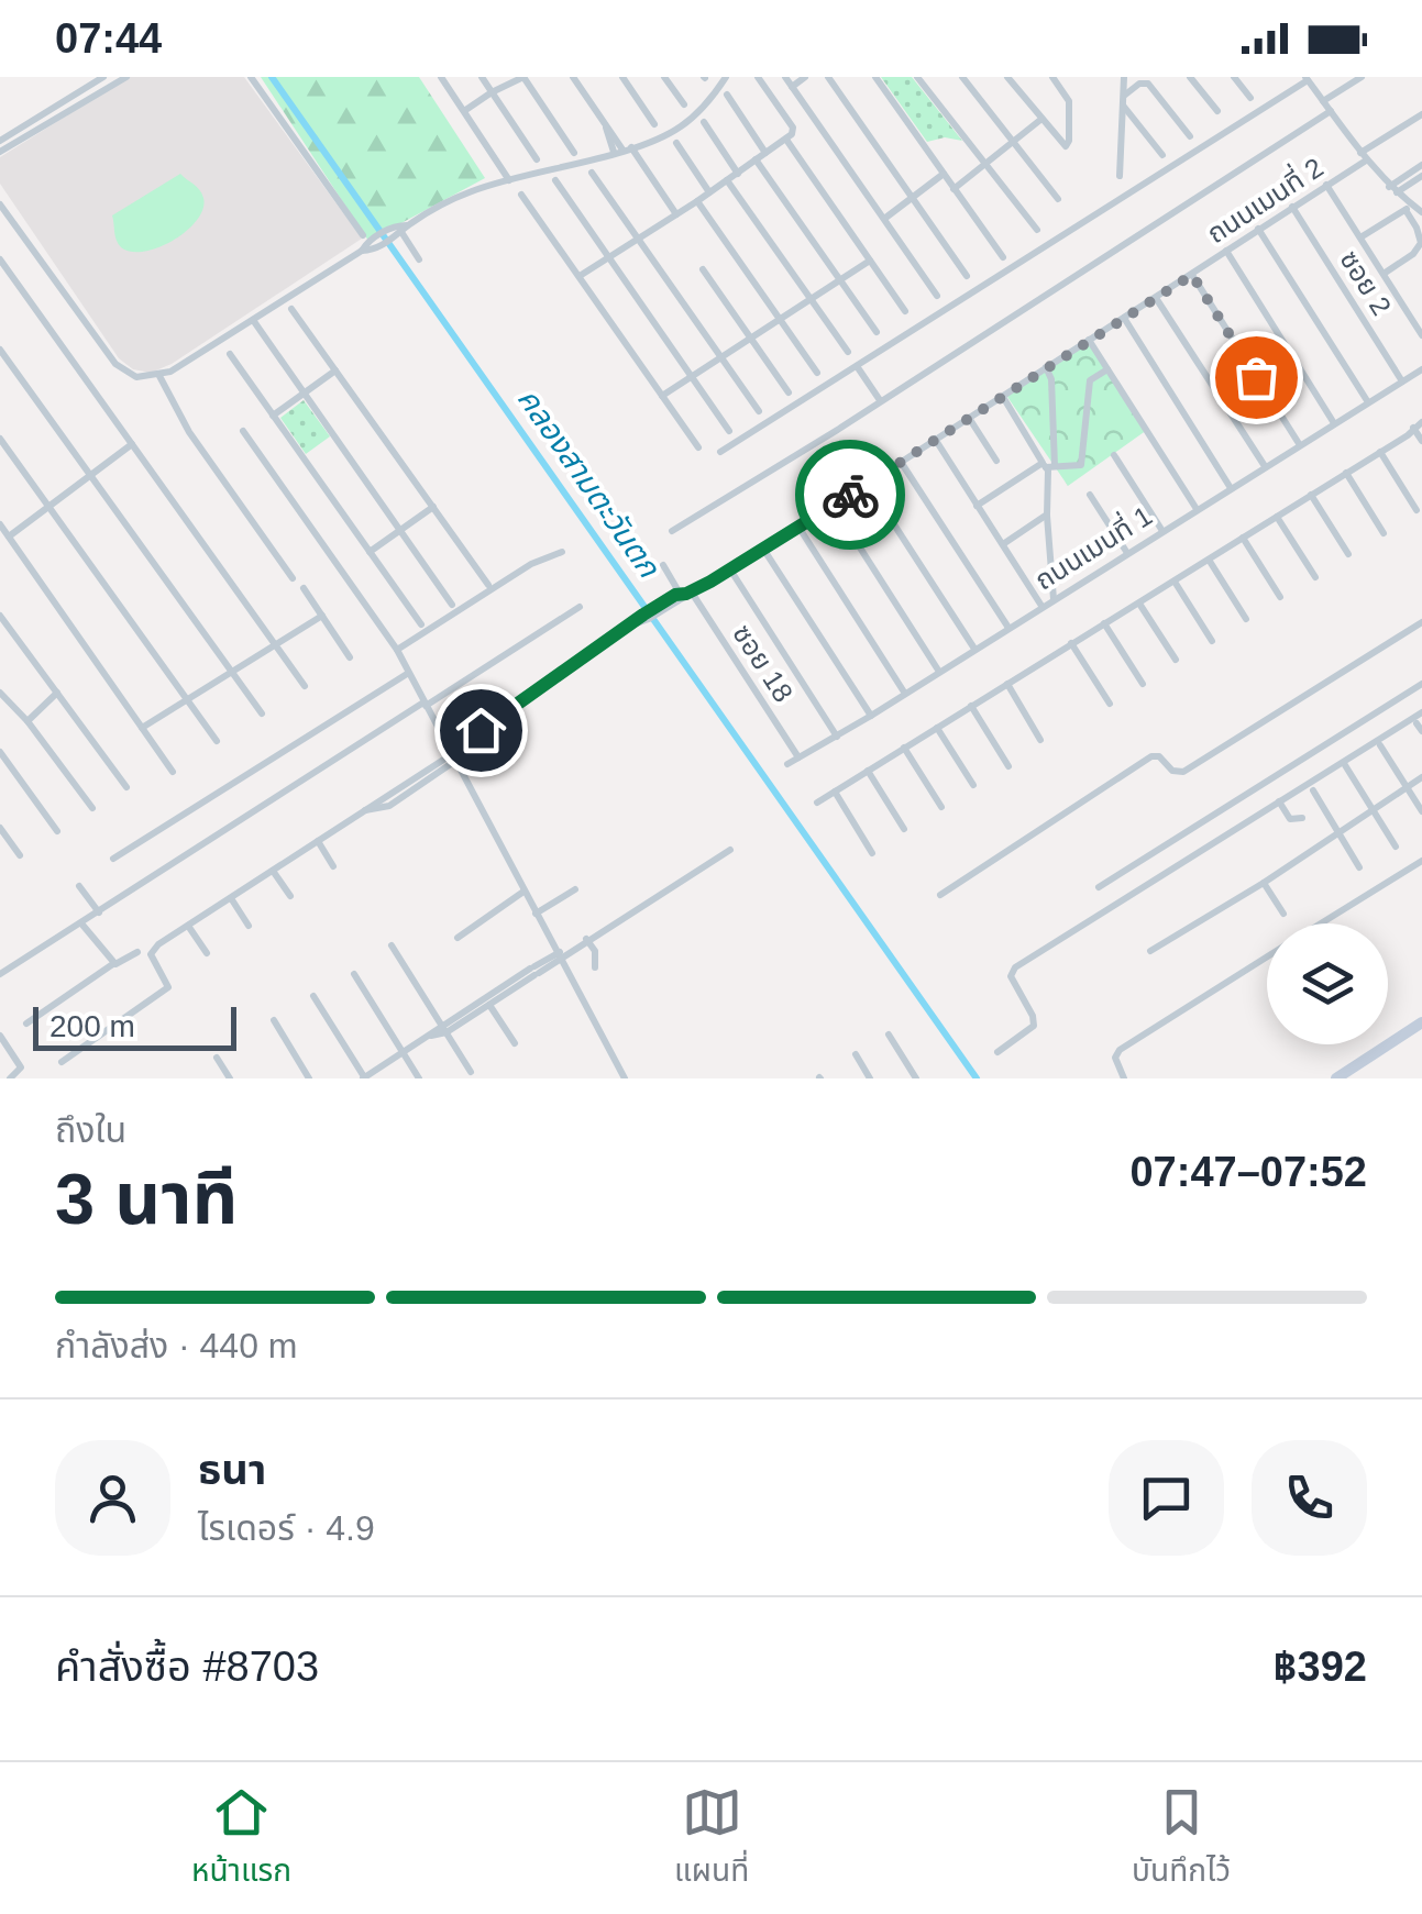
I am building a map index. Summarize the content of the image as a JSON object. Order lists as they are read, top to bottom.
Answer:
{
  "streets": {
    "street": [
      "ถนนเมนที่ 2",
      "ซอย 2",
      "ถนนเมนที่ 1",
      "ซอย 18"
    ]
  },
  "crossings": [
    ["ถนนเมนที่ 2", "ซอย 2"],
    ["ถนนเมนที่ 2", "ซอย 18"],
    ["ซอย 2", "ถนนเมนที่ 1"],
    ["ถนนเมนที่ 1", "ซอย 18"]
  ],
  "water": ["คลองสามตะวันตก"],
  "scale_bar": "200 m",
  "page": {
    "status": "07:44",
    "scale": "200 m",
    "heading": ["3 นาที", "ถึงใน", "07:47–07:52"],
    "panel": [
      "ธนา",
      "ไรเดอร์ · 4.9",
      "คำสั่งซื้อ #8703",
      "฿392"
    ],
    "bar": "กำลังส่ง · 440 m",
    "tabs": ["หน้าแรก", "แผนที่", "บันทึกไว้"]
  }
}
